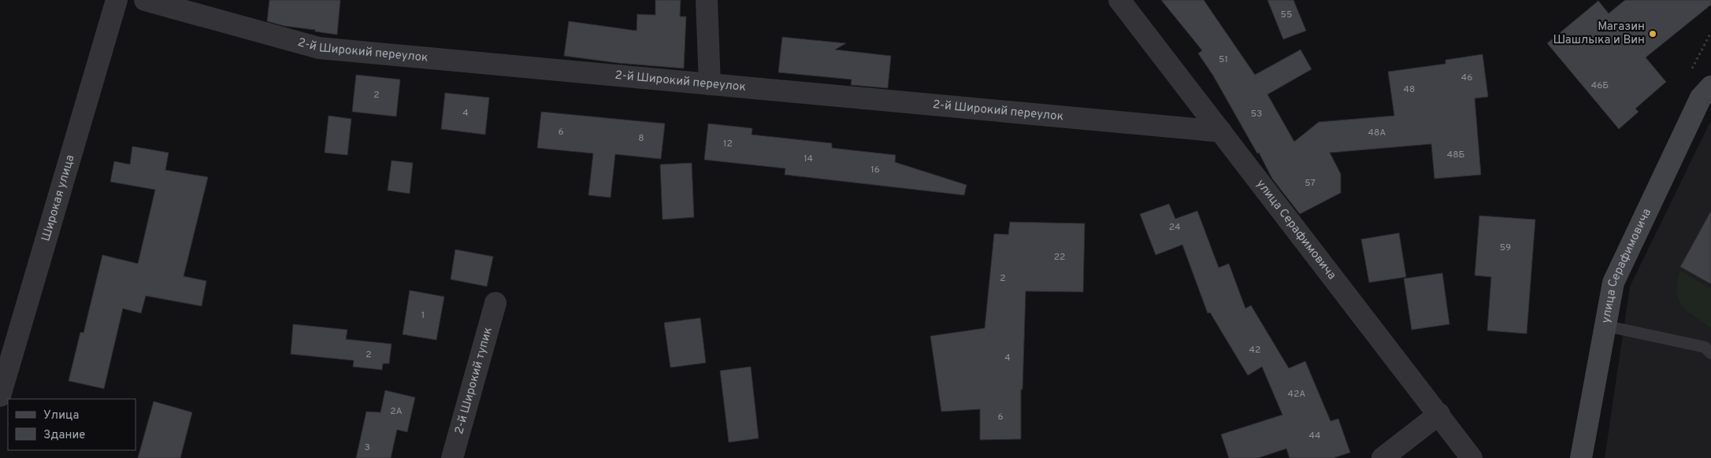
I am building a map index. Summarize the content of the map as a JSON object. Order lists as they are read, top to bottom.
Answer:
{
  "streets": {
    "street": [
      "2-й Широкий переулок",
      "Широкая улица",
      "улица Серафимовича",
      "2-й Широкий тупик"
    ]
  },
  "crossings": [
    ["2-й Широкий переулок", "улица Серафимовича"]
  ],
  "places": ["Магазин Шашлыка и Вин"],
  "house_numbers": [
    "55",
    "51",
    "46",
    "46Б",
    "48",
    "2",
    "4",
    "53",
    "6",
    "48А",
    "8",
    "12",
    "48Б",
    "14",
    "16",
    "57",
    "24",
    "59",
    "22",
    "2",
    "1",
    "42",
    "2",
    "4",
    "42А",
    "2А",
    "6",
    "44",
    "3"
  ],
  "legend": ["Улица", "Здание"]
}
